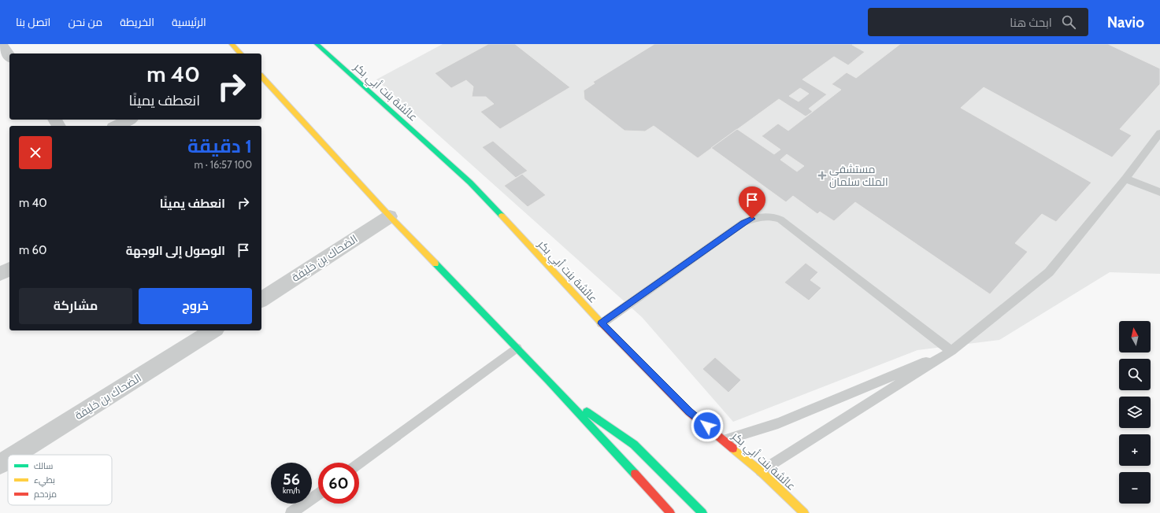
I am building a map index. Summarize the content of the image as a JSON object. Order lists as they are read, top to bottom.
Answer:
{
  "streets": {
    "main road": ["عائشة بنت أبي بكر"],
    "street": ["الضحاك بن خليفة"]
  },
  "places": {
    "health": ["مستشفى الملك سلمان"]
  },
  "legend": ["سالك", "بطيء", "مزدحم"],
  "north": "top",
  "page": {
    "header": "Navio",
    "search": "ابحث هنا",
    "nav": [
      "الرئيسية",
      "الخريطة",
      "من نحن",
      "اتصل بنا"
    ],
    "turn": ["40 m", "انعطف يمينًا"],
    "heading": ["1 دقيقة", "100 m · 16:57"],
    "list": [
      {
        "name": "انعطف يمينًا",
        "value": "40 m"
      },
      {
        "name": "الوصول إلى الوجهة",
        "value": "60 m"
      }
    ],
    "buttons": ["خروج", "مشاركة"],
    "map_buttons": ["+", "−"],
    "speed": "56 km/h",
    "limit": "60"
  }
}
